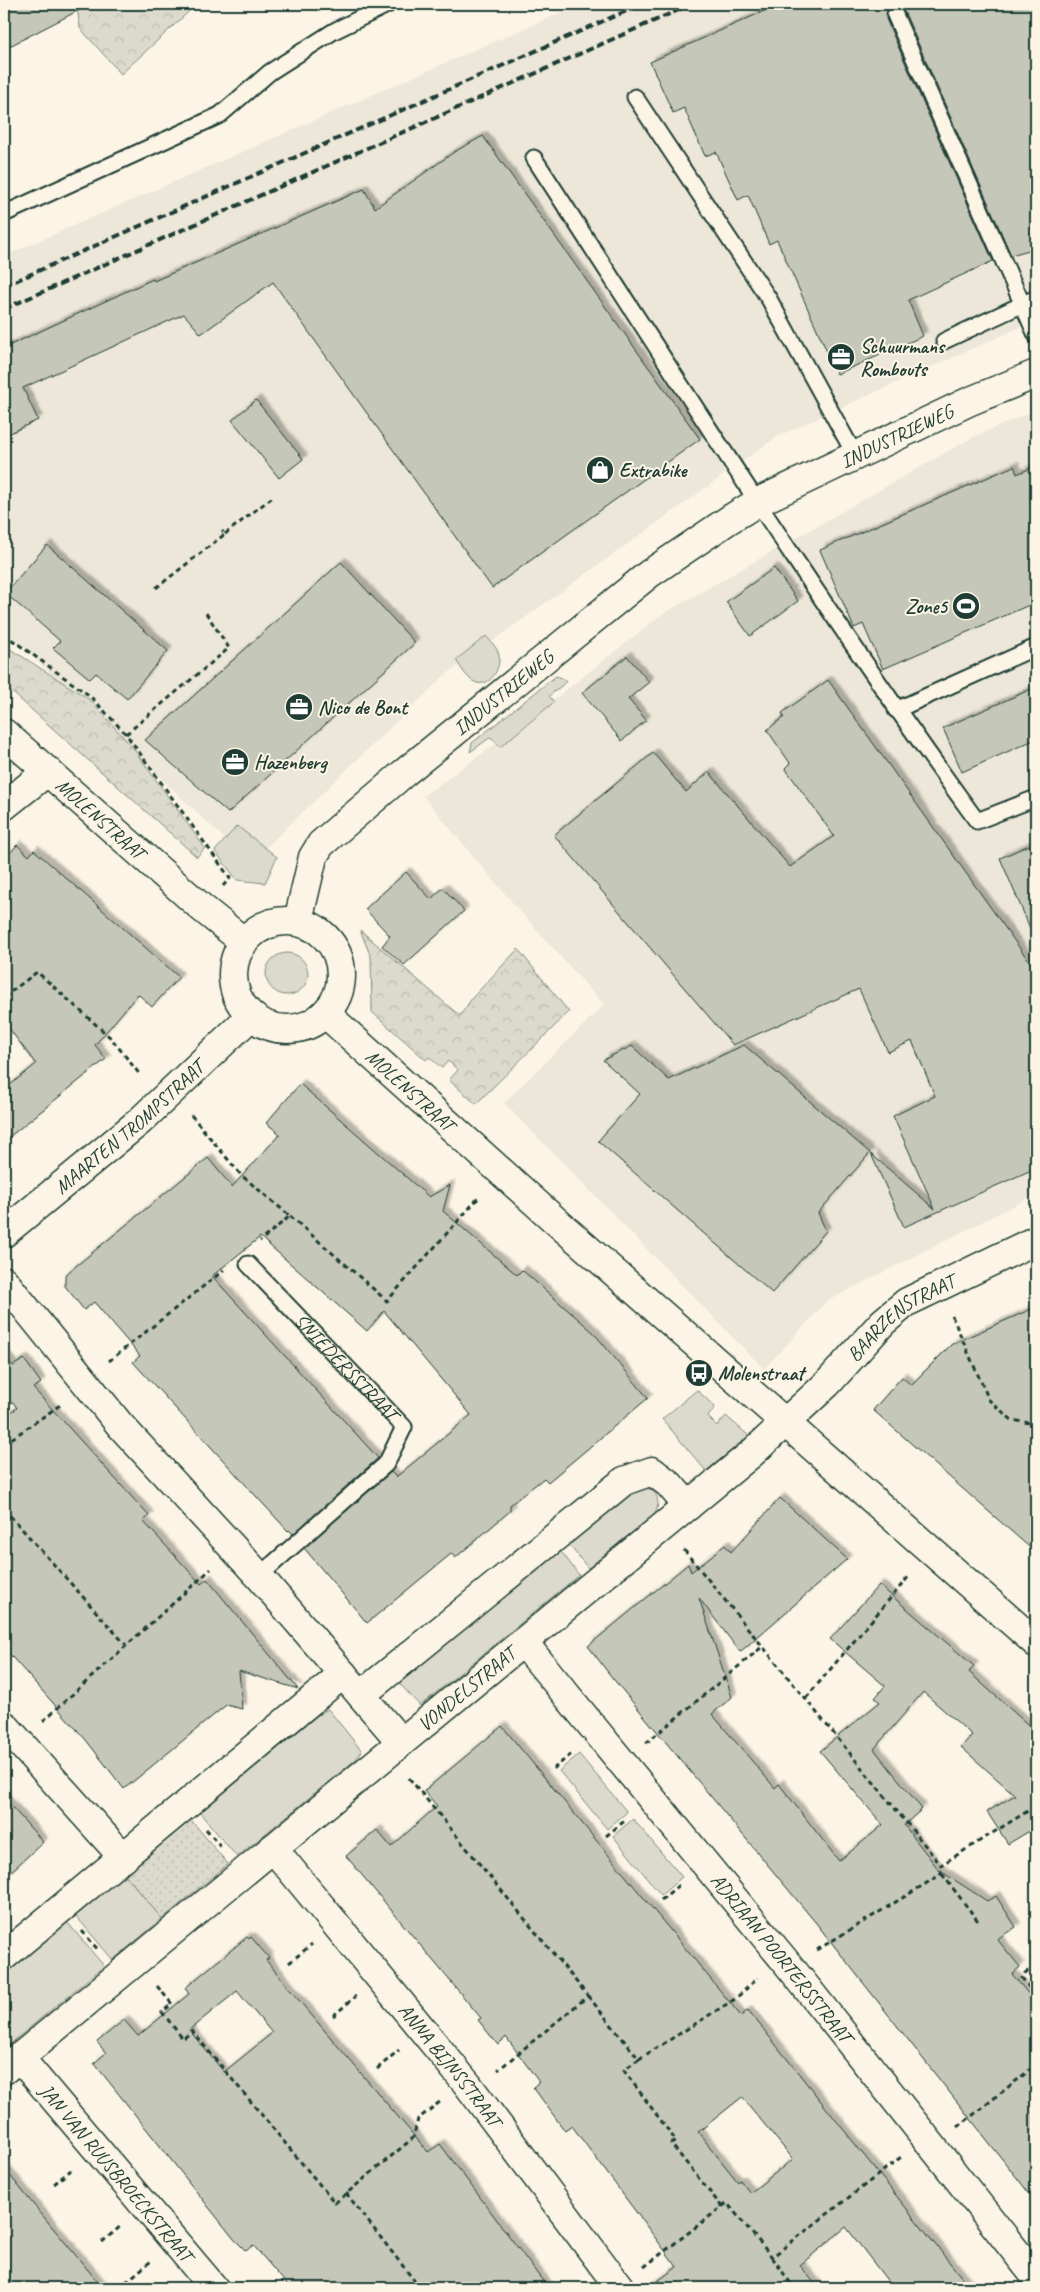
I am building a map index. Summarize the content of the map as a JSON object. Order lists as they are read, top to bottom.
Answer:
{
  "streets": {
    "street": [
      "INDUSTRIEWEG",
      "MOLENSTRAAT",
      "MAARTEN TROMPSTRAAT",
      "BAARZENSTRAAT",
      "VONDELSTRAAT",
      "ADRIAAN POORTERSSTRAAT",
      "ANNA BIJNSSTRAAT",
      "JAN VAN RUUSBROECKSTRAAT"
    ],
    "lane": ["SNIEDERSSTRAAT"]
  },
  "crossings": [
    ["INDUSTRIEWEG", "MOLENSTRAAT"],
    ["INDUSTRIEWEG", "MAARTEN TROMPSTRAAT"],
    ["MOLENSTRAAT", "MAARTEN TROMPSTRAAT"],
    ["MOLENSTRAAT", "BAARZENSTRAAT"],
    ["MOLENSTRAAT", "VONDELSTRAAT"],
    ["BAARZENSTRAAT", "VONDELSTRAAT"],
    ["VONDELSTRAAT", "ADRIAAN POORTERSSTRAAT"],
    ["VONDELSTRAAT", "ANNA BIJNSSTRAAT"],
    ["VONDELSTRAAT", "JAN VAN RUUSBROECKSTRAAT"]
  ],
  "places": {
    "office": ["Schuurmans Rombouts", "Nico de Bont", "Hazenberg"],
    "shop": ["Extrabike"],
    "sports": ["Zone5"],
    "bus stop": ["Molenstraat"]
  }
}
